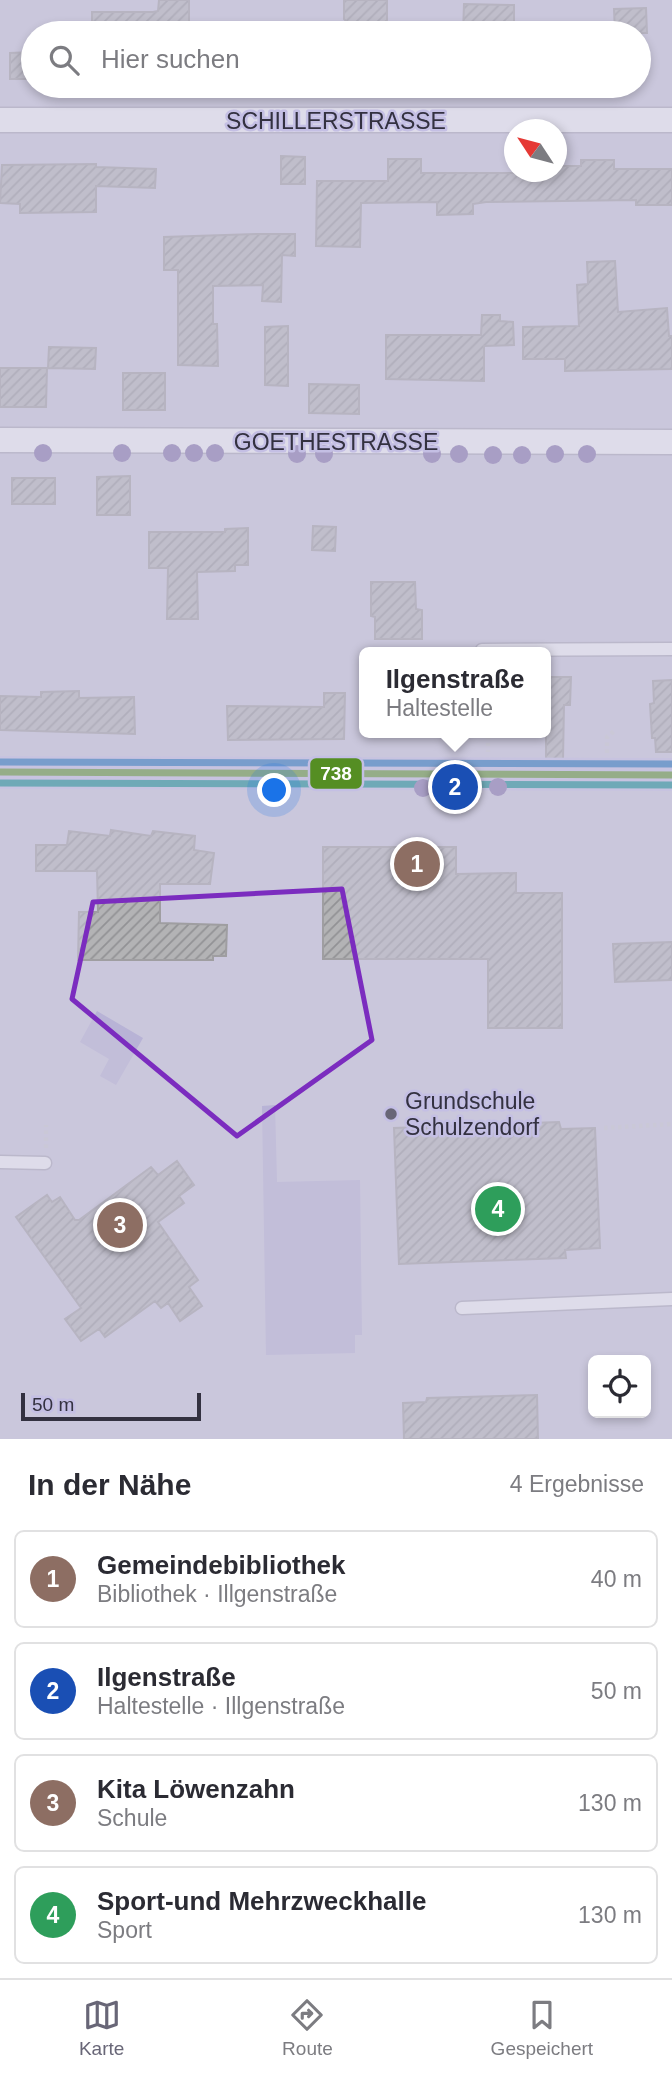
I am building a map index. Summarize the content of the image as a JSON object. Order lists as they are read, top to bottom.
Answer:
{
  "streets": {
    "street": ["SCHILLERSTRASSE", "GOETHESTRASSE"]
  },
  "places": ["Grundschule Schulzendorf"],
  "lines": ["transit line 738"],
  "scale_bar": "50 m",
  "north": "top left",
  "page": {
    "search": "Hier suchen",
    "popup": ["Ilgenstraße", "Haltestelle"],
    "pins": [
      "2",
      "1",
      "4",
      "3"
    ],
    "scale": "50 m",
    "heading": ["In der Nähe", "4 Ergebnisse"],
    "list": [
      {
        "mark": "1",
        "name": "Gemeindebibliothek",
        "note": "Bibliothek · Illgenstraße",
        "value": "40 m"
      },
      {
        "mark": "2",
        "name": "Ilgenstraße",
        "note": "Haltestelle · Illgenstraße",
        "value": "50 m"
      },
      {
        "mark": "3",
        "name": "Kita Löwenzahn",
        "note": "Schule",
        "value": "130 m"
      },
      {
        "mark": "4",
        "name": "Sport-und Mehrzweckhalle",
        "note": "Sport",
        "value": "130 m"
      }
    ],
    "nav": ["Karte", "Route", "Gespeichert"]
  }
}
